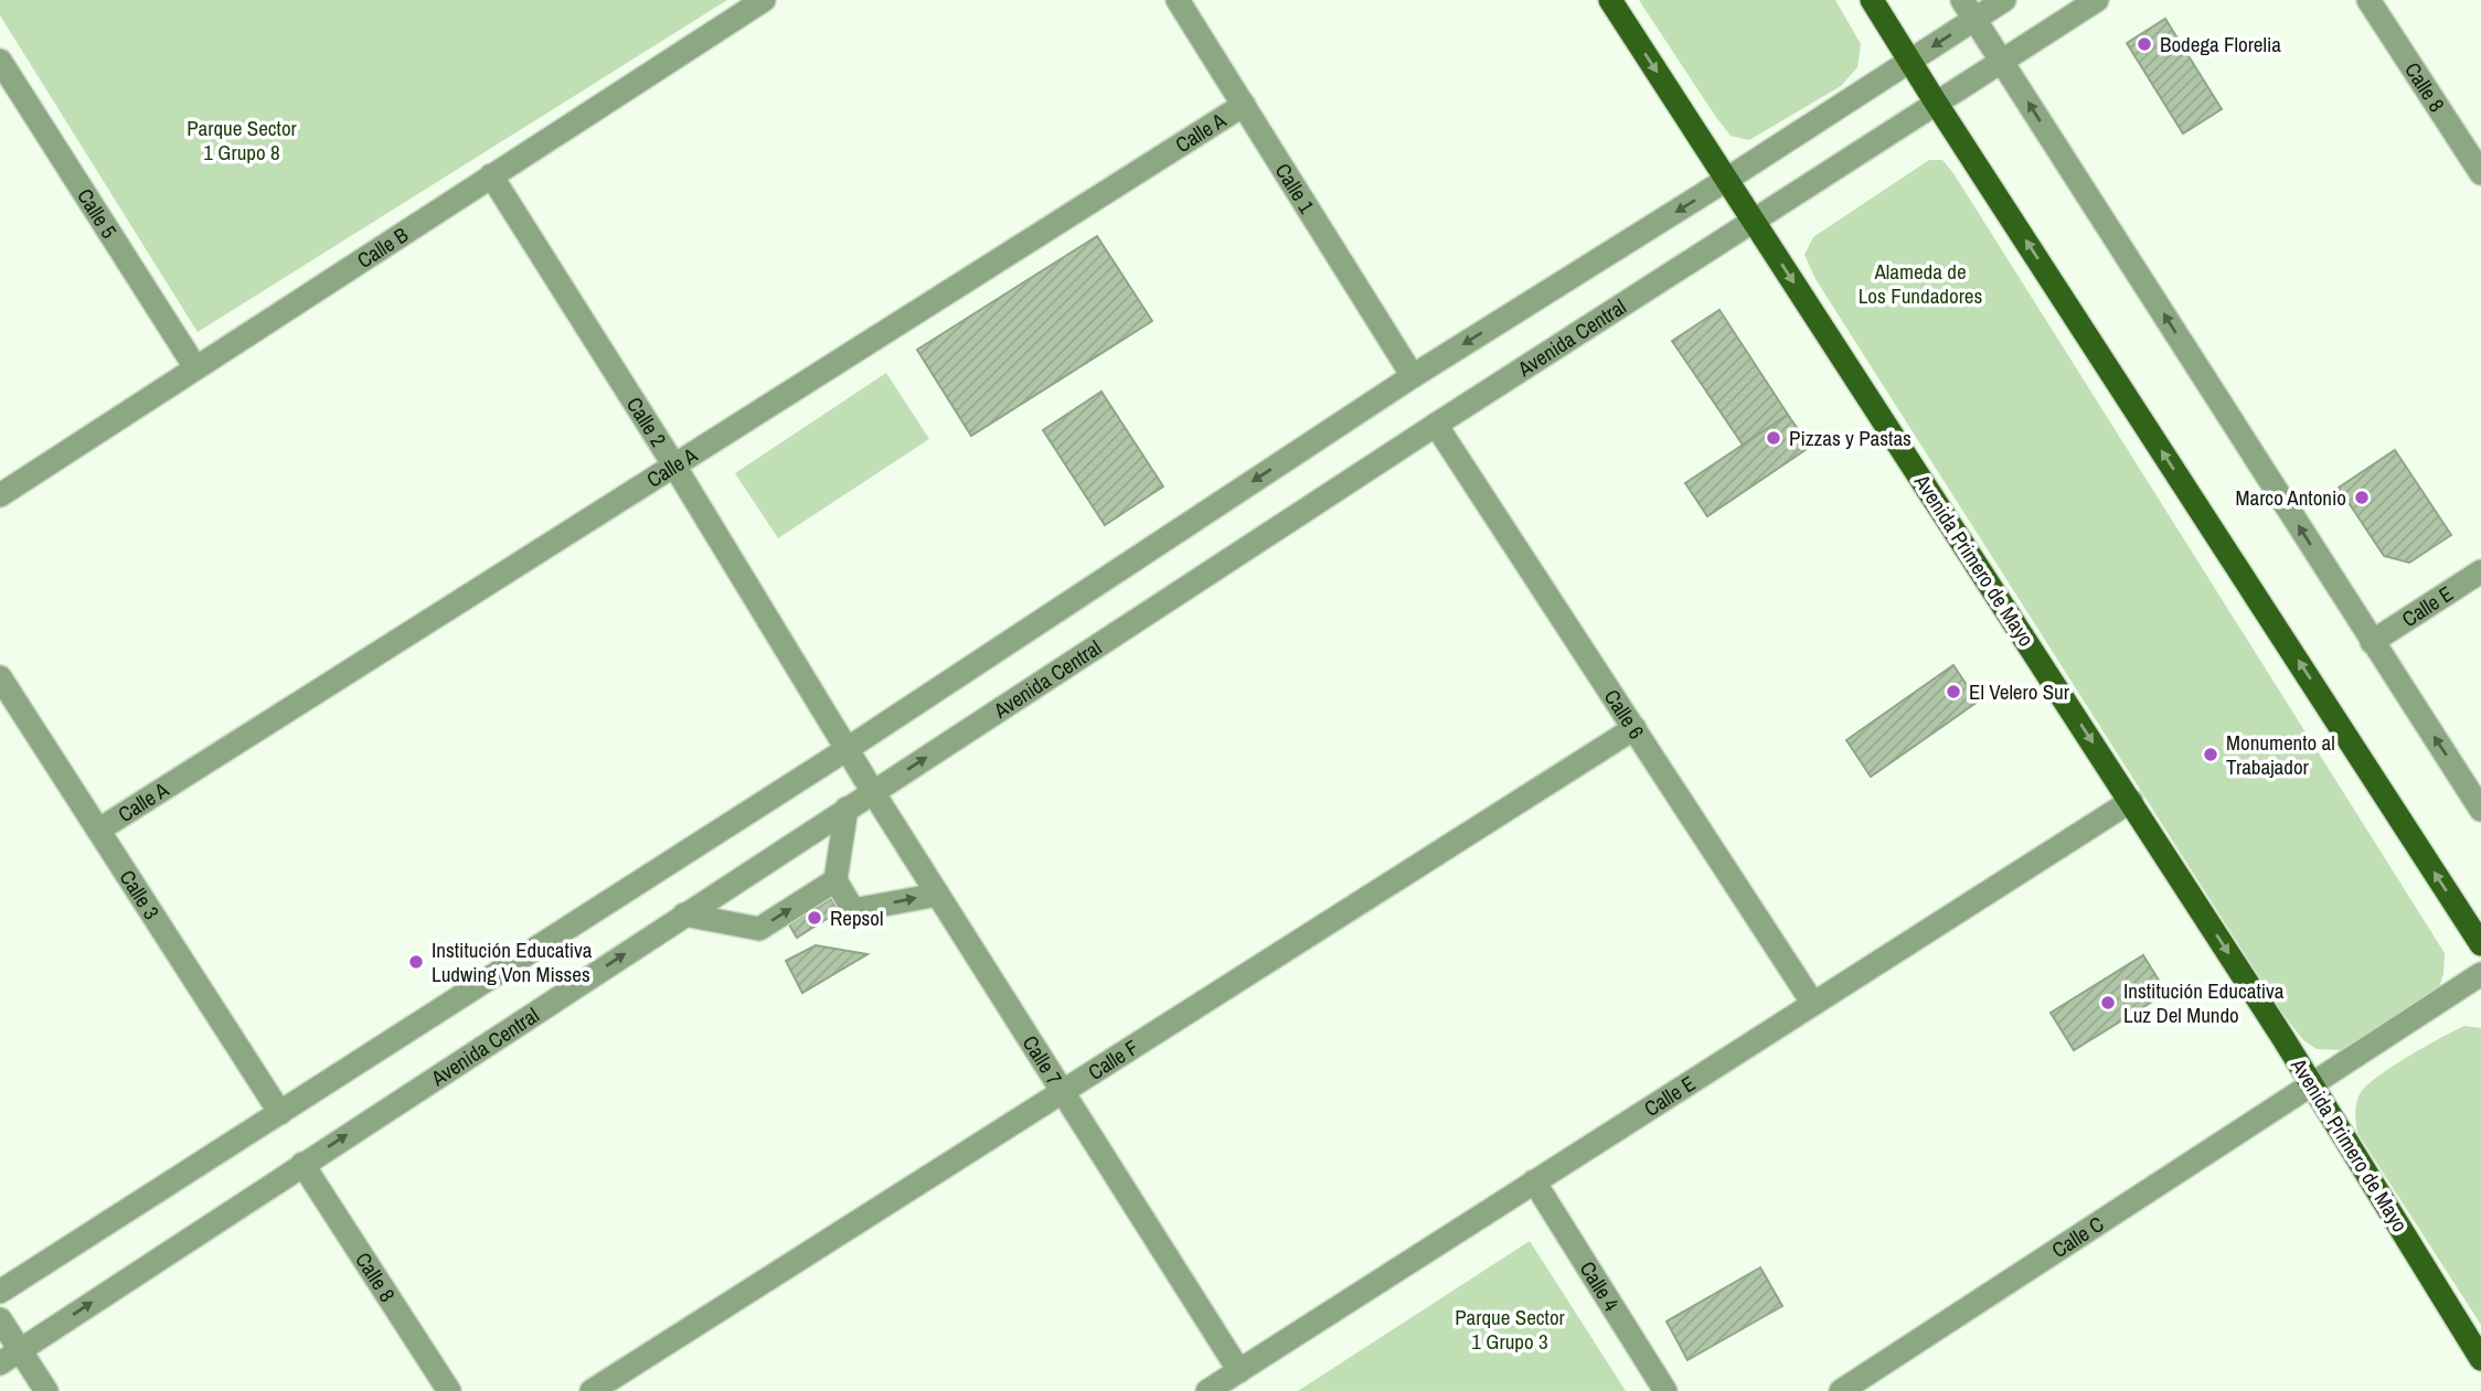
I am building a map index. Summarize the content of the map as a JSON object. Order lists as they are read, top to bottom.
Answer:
{
  "streets": {
    "main road": ["Avenida Primero de Mayo"],
    "street": [
      "Calle 8",
      "Calle A",
      "Calle 1",
      "Calle 5",
      "Calle B",
      "Avenida Central",
      "Calle 2",
      "Calle E",
      "Calle 6",
      "Calle 3",
      "Calle 7",
      "Calle F",
      "Calle C",
      "Calle 4"
    ]
  },
  "crossings": [
    ["Calle 8", "Avenida Central"],
    ["Calle A", "Calle 1"],
    ["Calle A", "Calle 2"],
    ["Calle A", "Calle 3"],
    ["Calle 5", "Calle B"],
    ["Calle B", "Calle 2"],
    ["Avenida Central", "Avenida Primero de Mayo"],
    ["Avenida Central", "Calle 6"],
    ["Avenida Central", "Calle 7"],
    ["Calle 2", "Calle 7"],
    ["Avenida Primero de Mayo", "Calle E"],
    ["Avenida Primero de Mayo", "Calle C"],
    ["Calle E", "Calle 6"],
    ["Calle E", "Calle 7"],
    ["Calle E", "Calle 4"],
    ["Calle 6", "Calle F"],
    ["Calle 7", "Calle F"]
  ],
  "one_way": ["Avenida Primero de Mayo"],
  "parks": ["Parque Sector 1 Grupo 8", "Alameda de Los Fundadores", "Parque Sector 1 Grupo 3"],
  "places": [
    "Bodega Florelia",
    "Pizzas y Pastas",
    "Marco Antonio",
    "El Velero Sur",
    "Monumento al Trabajador",
    "Repsol",
    "Institución Educativa Ludwing Von Misses",
    "Institución Educativa Luz Del Mundo"
  ]
}
